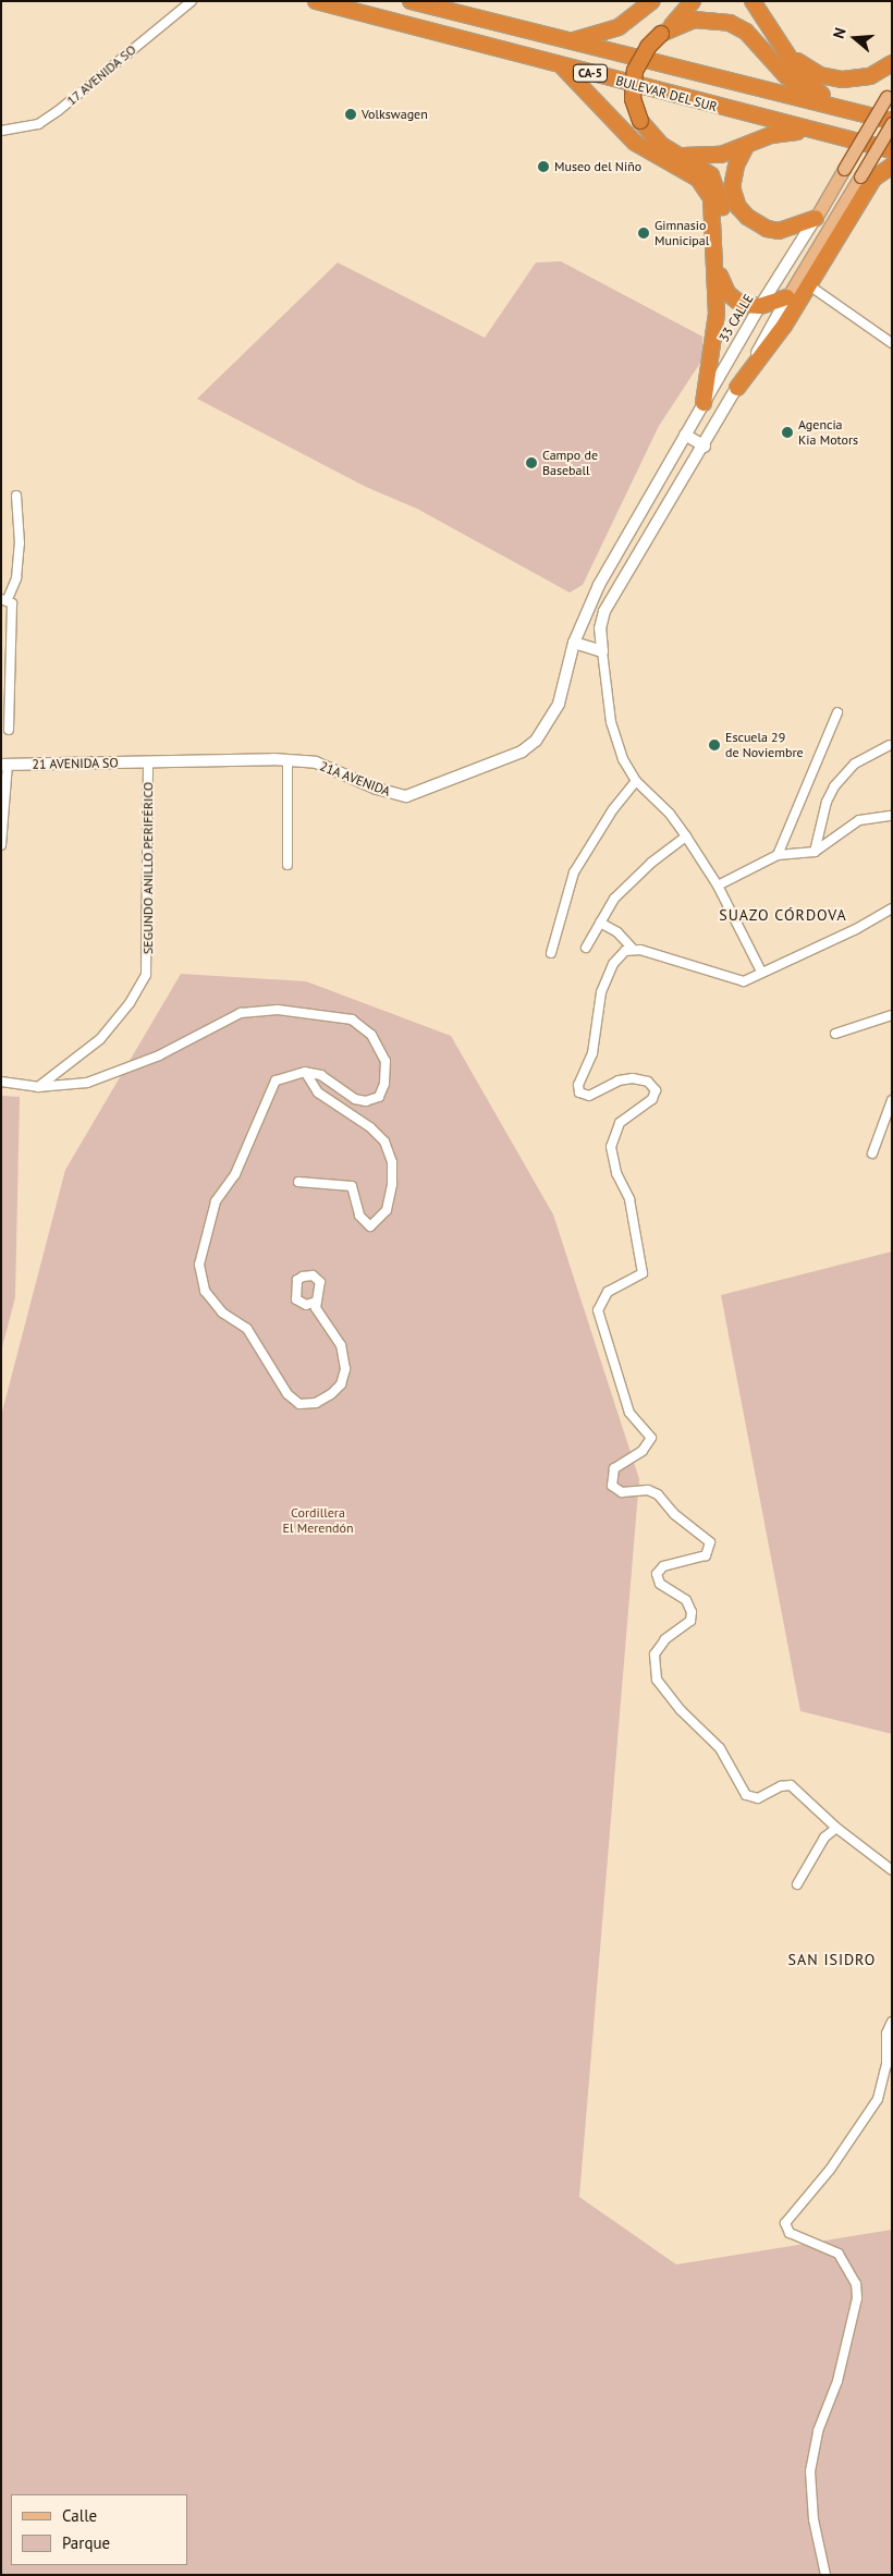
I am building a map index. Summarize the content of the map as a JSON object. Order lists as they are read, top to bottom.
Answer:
{
  "streets": {
    "highway": ["CA-5", "BULEVAR DEL SUR"],
    "main road": ["33 CALLE"],
    "street": [
      "17 AVENIDA SO",
      "21 AVENIDA SO",
      "21A AVENIDA",
      "SEGUNDO ANILLO PERIFÉRICO"
    ]
  },
  "crossings": [
    ["21 AVENIDA SO", "21A AVENIDA"],
    ["21 AVENIDA SO", "SEGUNDO ANILLO PERIFÉRICO"],
    ["21A AVENIDA", "SEGUNDO ANILLO PERIFÉRICO"]
  ],
  "districts": ["SUAZO CÓRDOVA", "SAN ISIDRO"],
  "parks": ["Cordillera El Merendón"],
  "places": [
    "Volkswagen",
    "Museo del Niño",
    "Gimnasio Municipal",
    "Agencia Kia Motors",
    "Campo de Baseball",
    "Escuela 29 de Noviembre"
  ],
  "legend": ["Calle", "Parque"],
  "north": "left"
}
